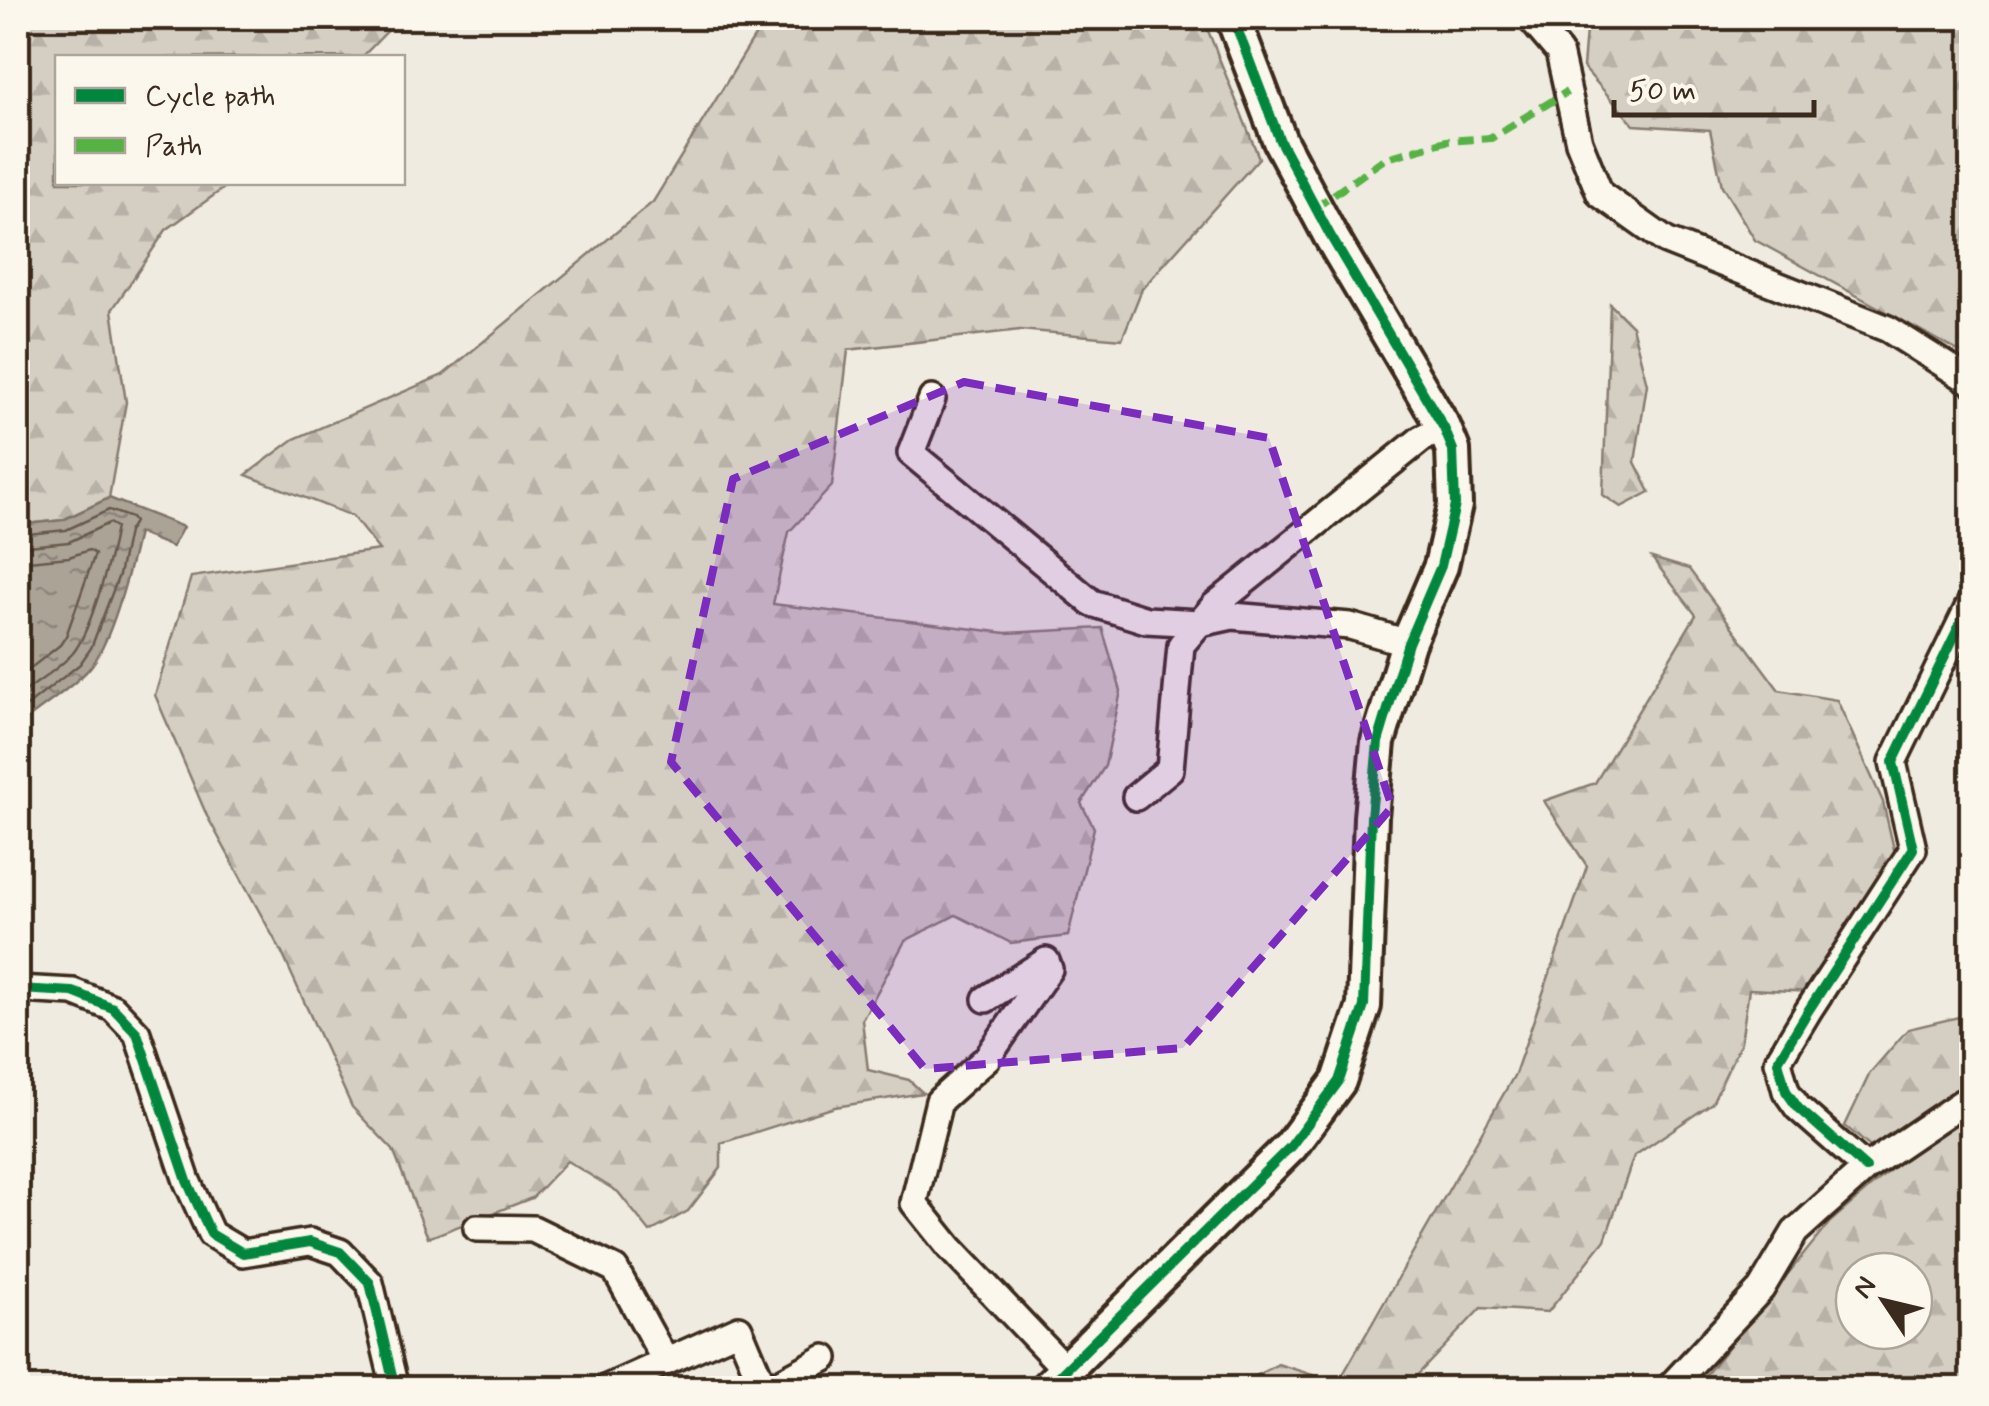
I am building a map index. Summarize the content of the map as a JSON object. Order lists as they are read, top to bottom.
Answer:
{
  "legend": ["Cycle path", "Path"],
  "scale_bar": "50 m",
  "north": "top left"
}
